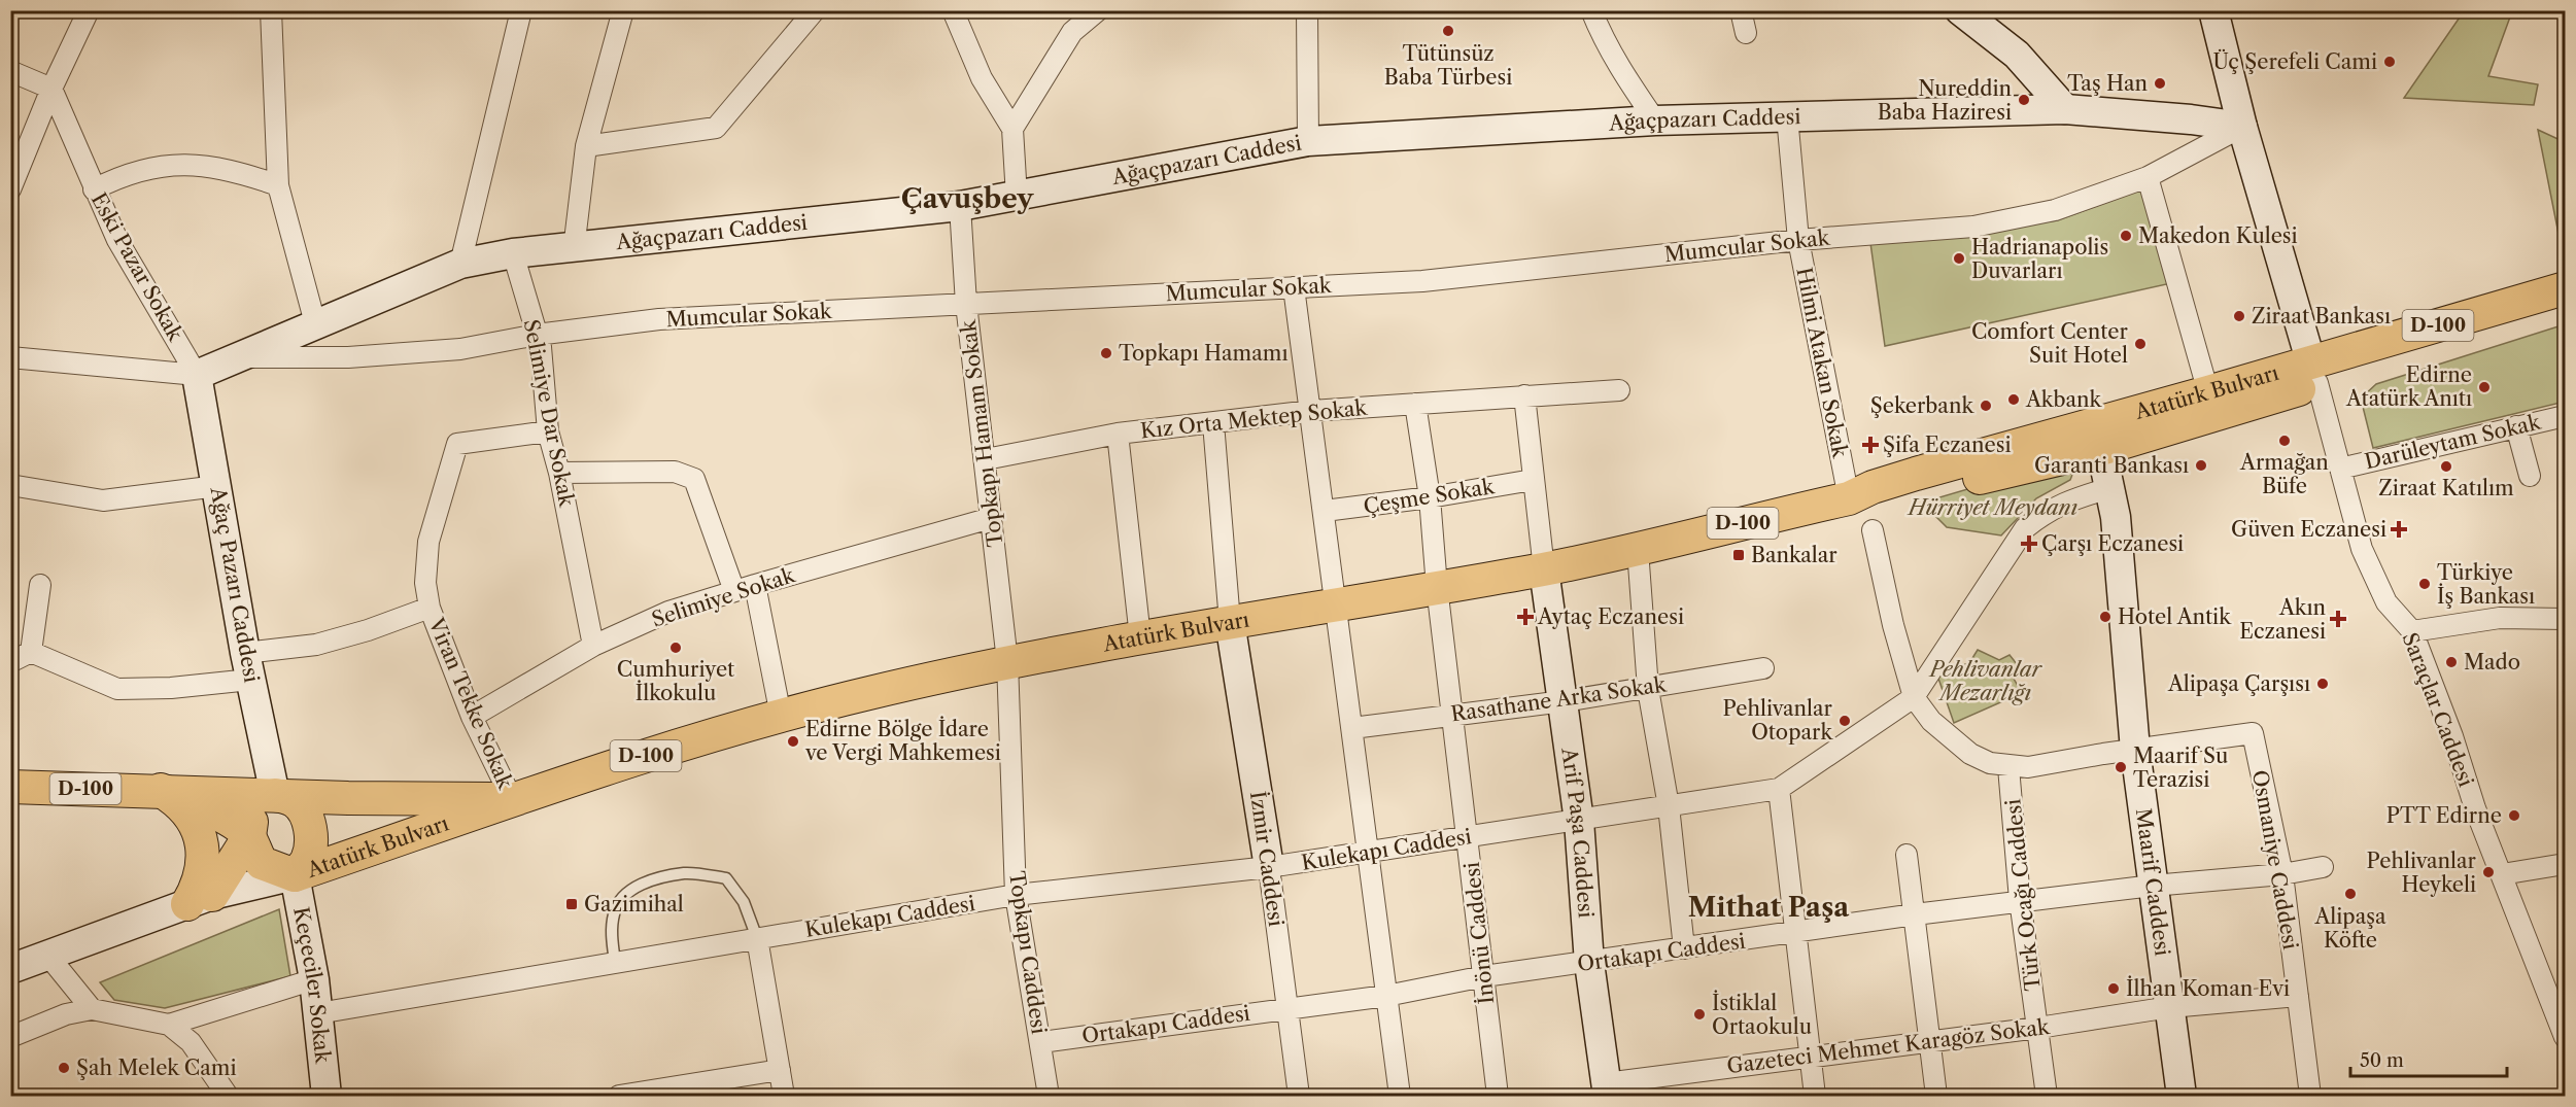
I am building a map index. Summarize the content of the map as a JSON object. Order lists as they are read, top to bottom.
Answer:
{
  "streets": {
    "main road": ["D-100", "Atatürk Bulvarı"],
    "street": [
      "Ağaçpazarı Caddesi",
      "Mumcular Sokak",
      "Eski Pazar Sokak",
      "Hilmi Atakan Sokak",
      "Selimiye Dar Sokak",
      "Kız Orta Mektep Sokak",
      "Topkapı Hamam Sokak",
      "Darüleytam Sokak",
      "Çeşme Sokak",
      "Ağaç Pazarı Caddesi",
      "Selimiye Sokak",
      "Rasathane Arka Sokak",
      "Viran Tekke Sokak",
      "Saraçlar Caddesi",
      "Arif Paşa Caddesi",
      "Kulekapı Caddesi",
      "İzmir Caddesi",
      "Osmaniye Caddesi",
      "Maarif Caddesi",
      "Türk Ocağı Caddesi",
      "İnönü Caddesi",
      "Topkapı Caddesi",
      "Ortakapı Caddesi",
      "Keçeciler Sokak",
      "Gazeteci Mehmet Karagöz Sokak"
    ]
  },
  "crossings": [
    ["Ağaçpazarı Caddesi", "Mumcular Sokak"],
    ["Ağaçpazarı Caddesi", "Eski Pazar Sokak"],
    ["Ağaçpazarı Caddesi", "Hilmi Atakan Sokak"],
    ["Ağaçpazarı Caddesi", "Selimiye Dar Sokak"],
    ["Ağaçpazarı Caddesi", "Topkapı Hamam Sokak"],
    ["Ağaçpazarı Caddesi", "Ağaç Pazarı Caddesi"],
    ["Mumcular Sokak", "Hilmi Atakan Sokak"],
    ["Mumcular Sokak", "Selimiye Dar Sokak"],
    ["Mumcular Sokak", "Topkapı Hamam Sokak"],
    ["Eski Pazar Sokak", "Ağaç Pazarı Caddesi"],
    ["Hilmi Atakan Sokak", "Atatürk Bulvarı"],
    ["Atatürk Bulvarı", "Topkapı Hamam Sokak"],
    ["Atatürk Bulvarı", "Ağaç Pazarı Caddesi"],
    ["Atatürk Bulvarı", "Viran Tekke Sokak"],
    ["Atatürk Bulvarı", "Saraçlar Caddesi"],
    ["Atatürk Bulvarı", "Arif Paşa Caddesi"],
    ["Atatürk Bulvarı", "İzmir Caddesi"],
    ["Atatürk Bulvarı", "Maarif Caddesi"],
    ["Atatürk Bulvarı", "İnönü Caddesi"],
    ["Atatürk Bulvarı", "Topkapı Caddesi"],
    ["Atatürk Bulvarı", "Keçeciler Sokak"],
    ["Selimiye Dar Sokak", "Selimiye Sokak"],
    ["Selimiye Dar Sokak", "Viran Tekke Sokak"],
    ["Kız Orta Mektep Sokak", "Topkapı Hamam Sokak"],
    ["Kız Orta Mektep Sokak", "İnönü Caddesi"],
    ["Topkapı Hamam Sokak", "Selimiye Sokak"],
    ["Topkapı Hamam Sokak", "Topkapı Caddesi"],
    ["Darüleytam Sokak", "Saraçlar Caddesi"],
    ["Çeşme Sokak", "İnönü Caddesi"],
    ["Ağaç Pazarı Caddesi", "Keçeciler Sokak"],
    ["Selimiye Sokak", "Viran Tekke Sokak"],
    ["Rasathane Arka Sokak", "Arif Paşa Caddesi"],
    ["Rasathane Arka Sokak", "İnönü Caddesi"],
    ["Arif Paşa Caddesi", "Kulekapı Caddesi"],
    ["Arif Paşa Caddesi", "Ortakapı Caddesi"],
    ["Arif Paşa Caddesi", "Gazeteci Mehmet Karagöz Sokak"],
    ["Kulekapı Caddesi", "İzmir Caddesi"],
    ["Kulekapı Caddesi", "Maarif Caddesi"],
    ["Kulekapı Caddesi", "İnönü Caddesi"],
    ["Kulekapı Caddesi", "Topkapı Caddesi"],
    ["Kulekapı Caddesi", "Keçeciler Sokak"],
    ["İzmir Caddesi", "Ortakapı Caddesi"],
    ["Osmaniye Caddesi", "Maarif Caddesi"],
    ["Osmaniye Caddesi", "Ortakapı Caddesi"],
    ["Osmaniye Caddesi", "Gazeteci Mehmet Karagöz Sokak"],
    ["Maarif Caddesi", "Ortakapı Caddesi"],
    ["Maarif Caddesi", "Gazeteci Mehmet Karagöz Sokak"],
    ["Türk Ocağı Caddesi", "Ortakapı Caddesi"],
    ["Türk Ocağı Caddesi", "Gazeteci Mehmet Karagöz Sokak"],
    ["İnönü Caddesi", "Ortakapı Caddesi"],
    ["Topkapı Caddesi", "Ortakapı Caddesi"]
  ],
  "districts": ["Çavuşbey", "Mithat Paşa"],
  "parks": ["Hürriyet Meydanı", "Pehlivanlar Mezarlığı"],
  "places": {
    "other": [
      "Tütünsüz Baba Türbesi",
      "Üç Şerefeli Cami",
      "Taş Han",
      "Nureddin Baba Haziresi",
      "Makedon Kulesi",
      "Hadrianapolis Duvarları",
      "Ziraat Bankası",
      "Comfort Center Suit Hotel",
      "Topkapı Hamamı",
      "Edirne Atatürk Anıtı",
      "Akbank",
      "Şekerbank",
      "Armağan Büfe",
      "Garanti Bankası",
      "Ziraat Katılım",
      "Türkiye İş Bankası",
      "Hotel Antik",
      "Cumhuriyet İlkokulu",
      "Mado",
      "Alipaşa Çarşısı",
      "Pehlivanlar Otopark",
      "Edirne Bölge İdare ve Vergi Mahkemesi",
      "Maarif Su Terazisi",
      "PTT Edirne",
      "Pehlivanlar Heykeli",
      "Alipaşa Köfte",
      "İlhan Koman Evi",
      "İstiklal Ortaokulu",
      "Şah Melek Cami"
    ],
    "health": [
      "Şifa Eczanesi",
      "Güven Eczanesi",
      "Çarşı Eczanesi",
      "Aytaç Eczanesi",
      "Akın Eczanesi"
    ],
    "transit": ["Bankalar", "Gazimihal"]
  },
  "scale_bar": "50 m"
}
